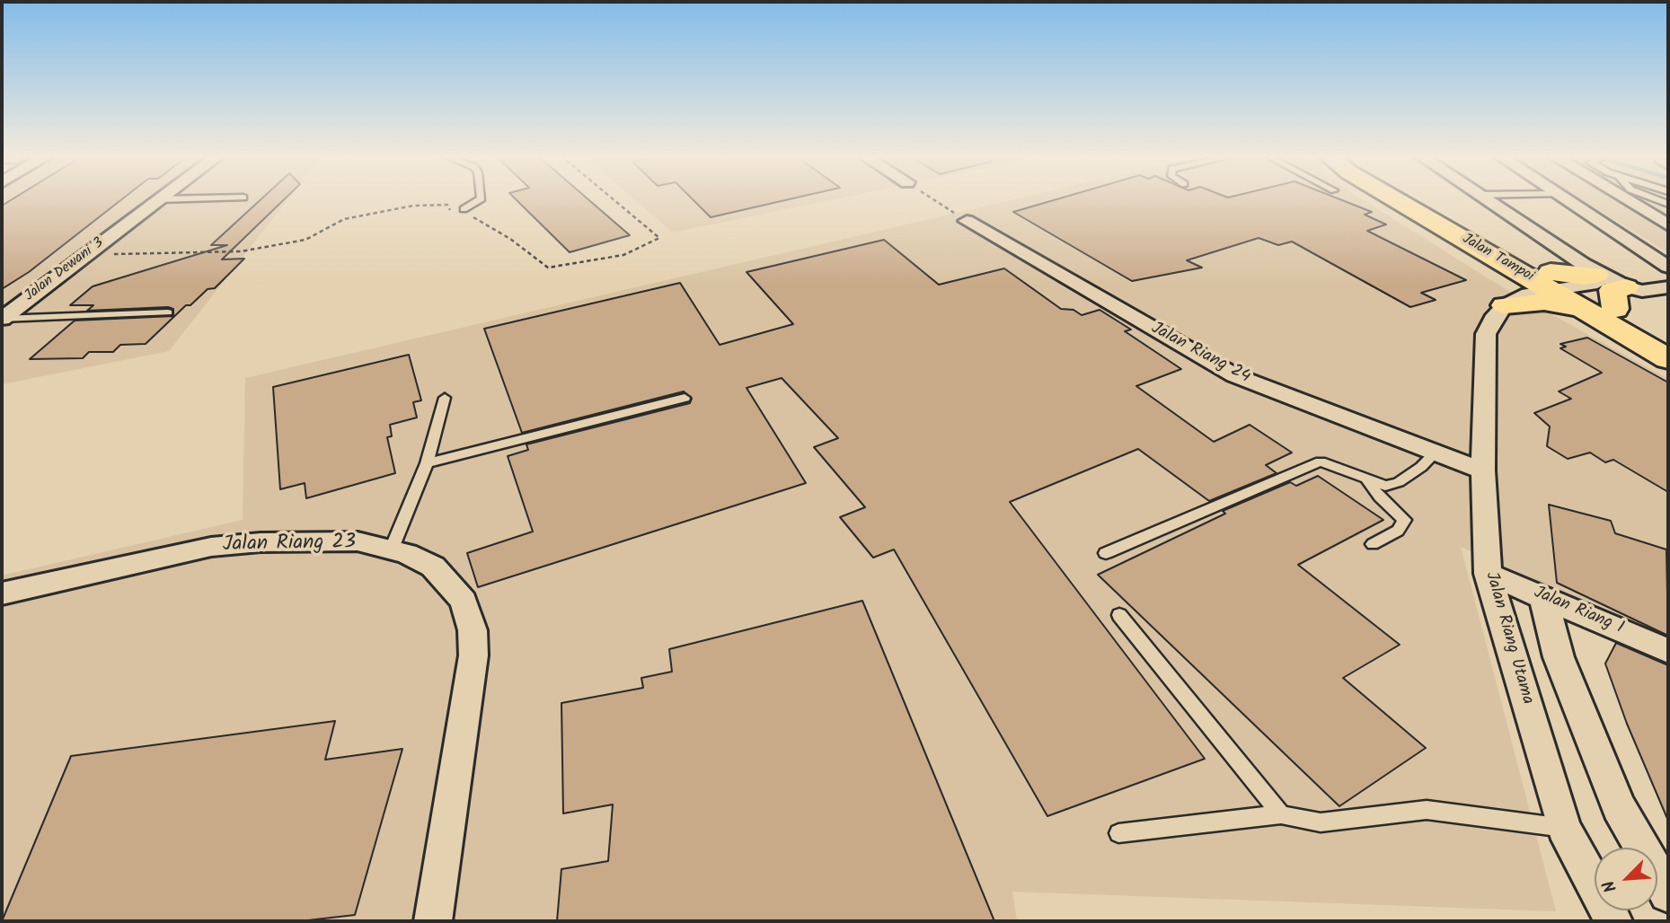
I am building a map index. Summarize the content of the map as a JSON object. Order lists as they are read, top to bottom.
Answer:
{
  "streets": {
    "main road": ["Jalan Tampoi"],
    "street": [
      "Jalan Dewani 3",
      "Jalan Riang 24",
      "Jalan Riang 23",
      "Jalan Riang 1",
      "Jalan Riang Utama"
    ]
  },
  "crossings": [
    ["Jalan Riang 24", "Jalan Riang Utama"],
    ["Jalan Riang 1", "Jalan Riang Utama"]
  ],
  "north": "bottom left"
}
